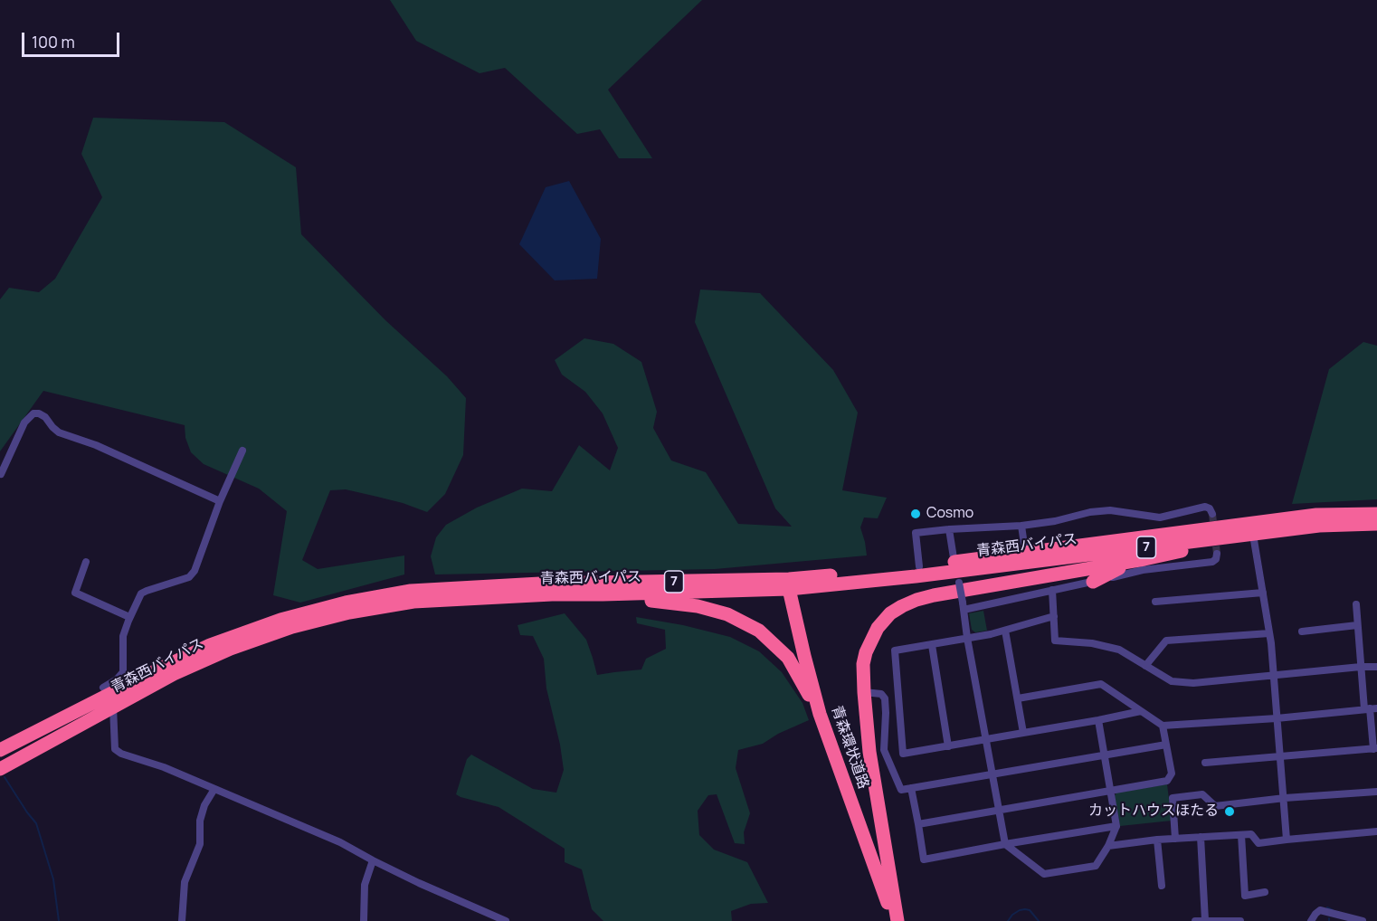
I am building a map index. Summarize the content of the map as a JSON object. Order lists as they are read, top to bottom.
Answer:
{
  "streets": {
    "highway": ["青森西バイパス", "7", "青森環状道路"]
  },
  "crossings": [
    ["青森西バイパス", "青森環状道路"]
  ],
  "places": ["Cosmo", "カットハウスほたる"],
  "scale_bar": "100 m"
}
